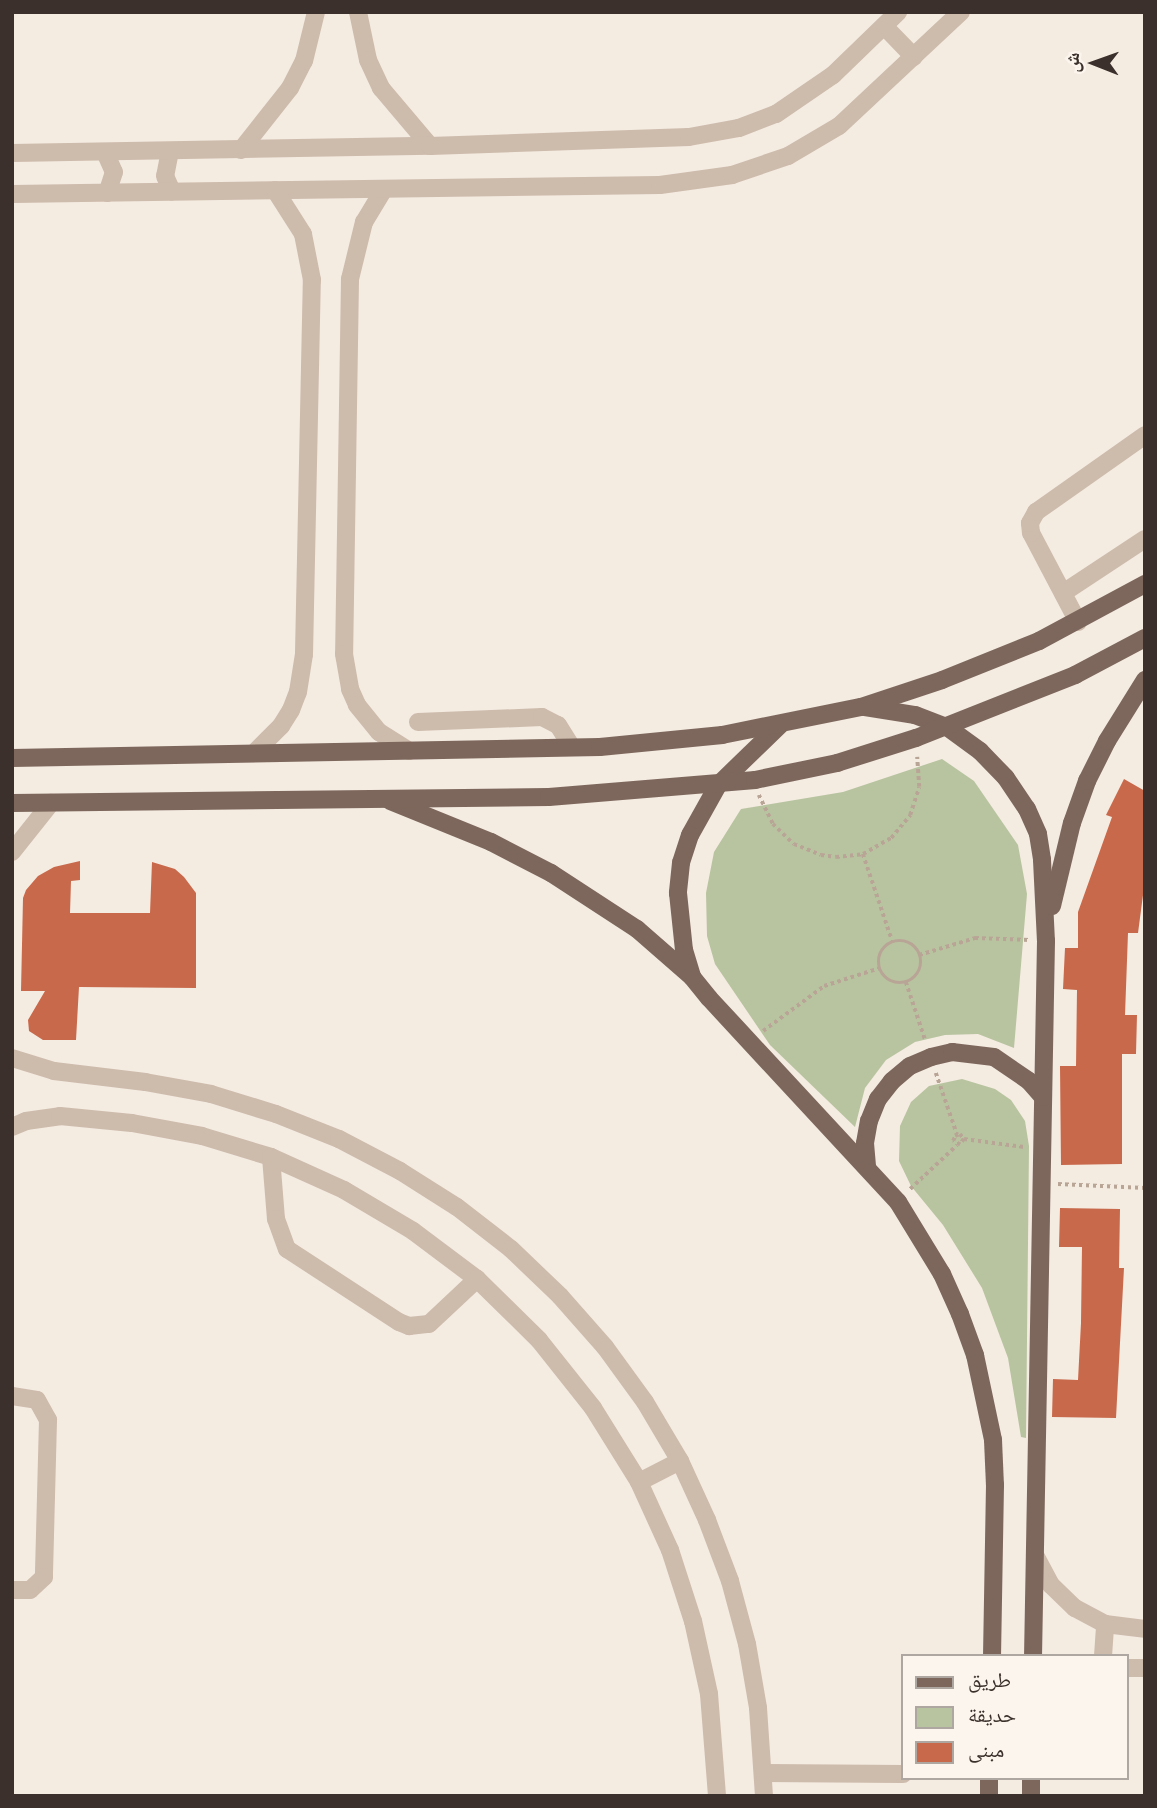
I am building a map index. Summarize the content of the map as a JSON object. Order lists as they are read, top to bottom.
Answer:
{
  "legend": ["طريق", "حديقة", "مبنى"],
  "north": "left"
}
